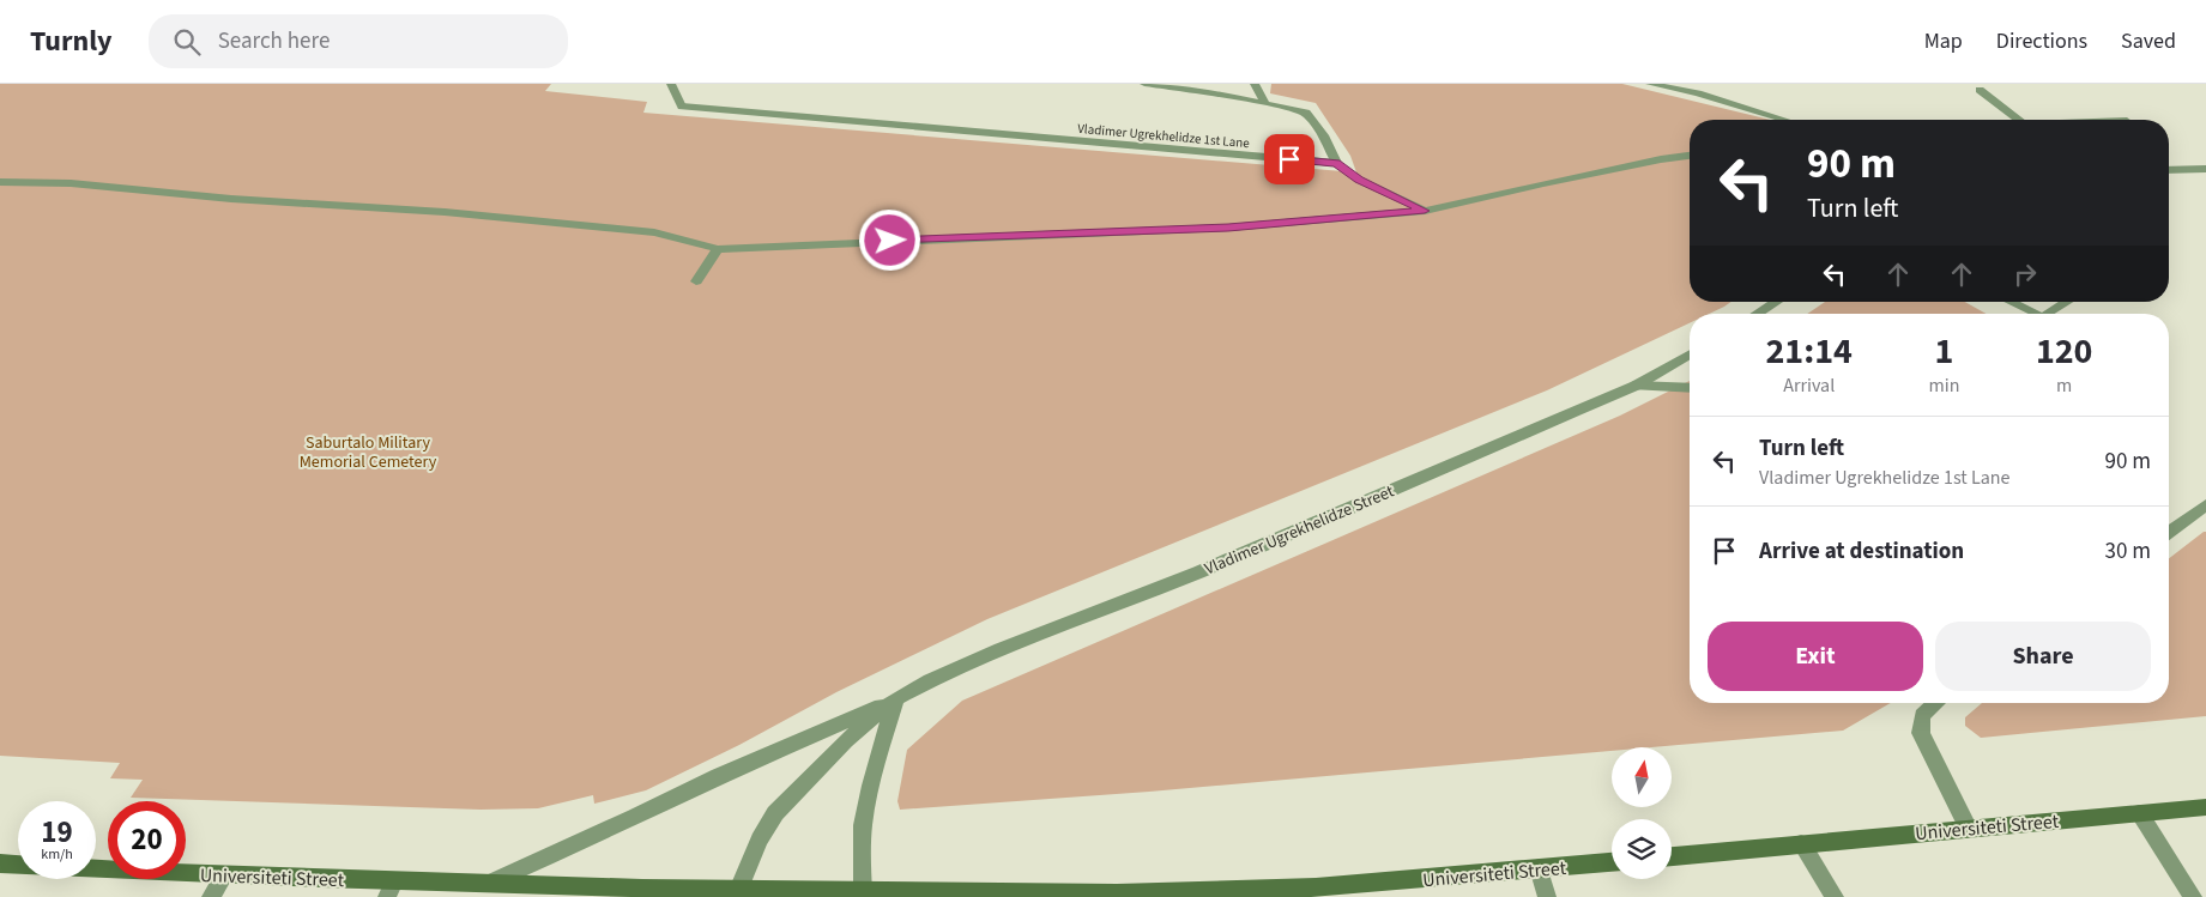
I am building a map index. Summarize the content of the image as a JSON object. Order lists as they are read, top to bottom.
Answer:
{
  "streets": {
    "main road": ["Universiteti Street"],
    "street": ["Vladimer Ugrekhelidze 1st Lane", "Vladimer Ugrekhelidze Street"]
  },
  "crossings": [
    ["Vladimer Ugrekhelidze Street", "Universiteti Street"]
  ],
  "parks": ["Saburtalo Military Memorial Cemetery"],
  "north": "top",
  "page": {
    "header": "Turnly",
    "search": "Search here",
    "nav": ["Map", "Directions", "Saved"],
    "turn": ["90 m", "Turn left"],
    "eta": [
      "21:14",
      "Arrival",
      "1",
      "min",
      "120",
      "m"
    ],
    "list": [
      {
        "name": "Turn left",
        "note": "Vladimer Ugrekhelidze 1st Lane",
        "value": "90 m"
      },
      {
        "name": "Arrive at destination",
        "value": "30 m"
      }
    ],
    "buttons": ["Exit", "Share"],
    "speed": "19 km/h",
    "limit": "20"
  }
}
